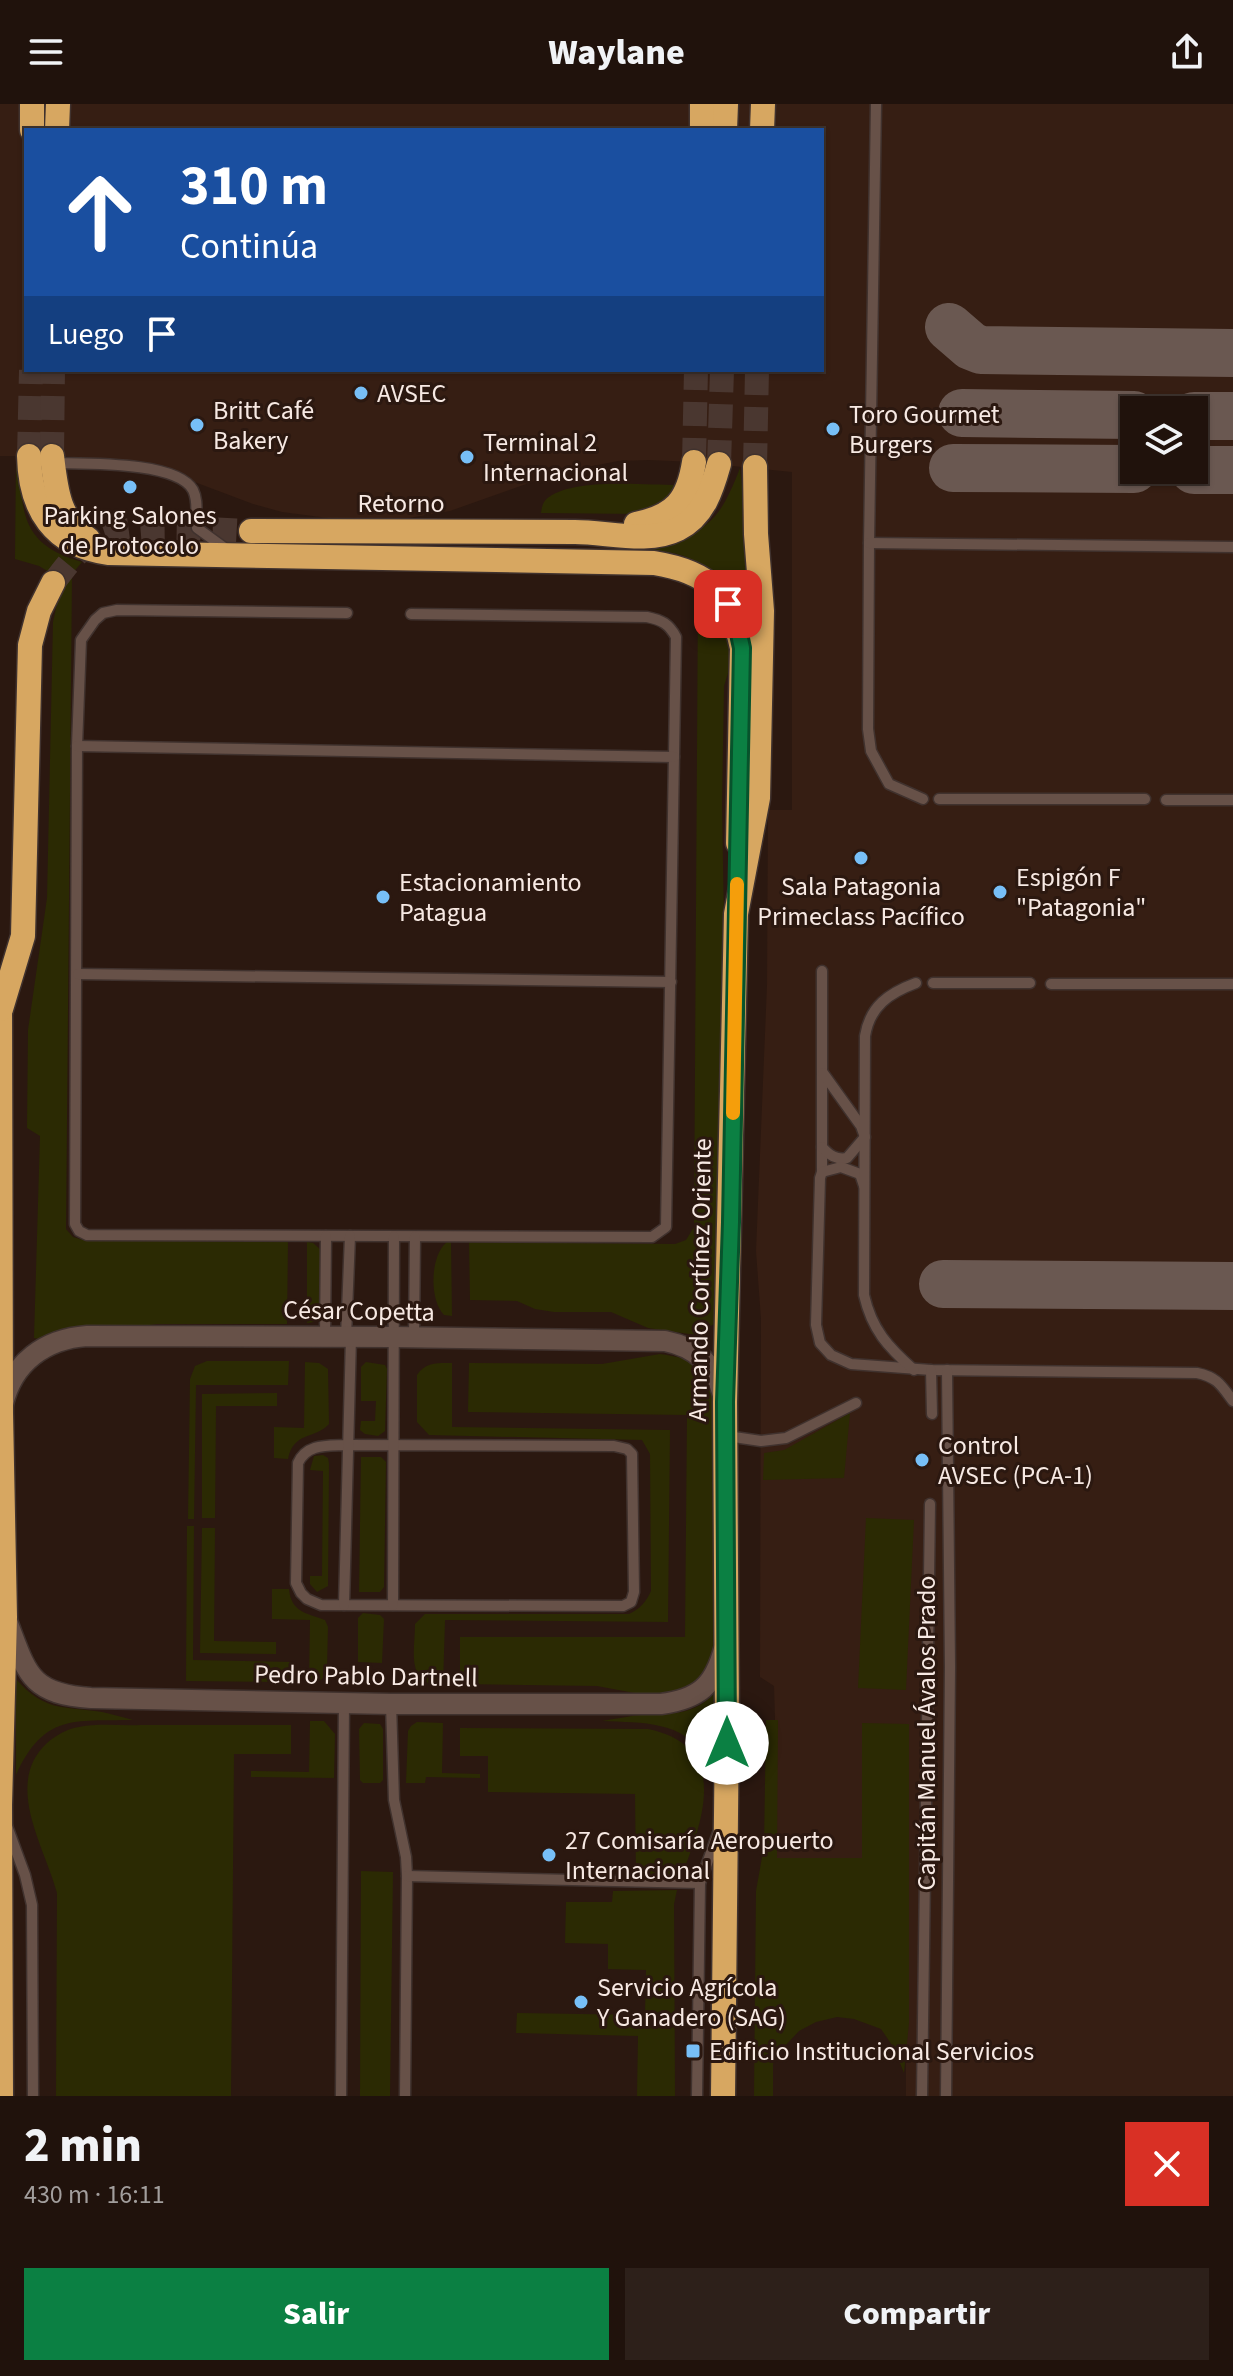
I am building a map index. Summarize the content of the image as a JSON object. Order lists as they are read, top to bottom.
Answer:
{
  "streets": {
    "highway": ["Retorno", "Armando Cortínez Oriente"],
    "street": ["César Copetta", "Pedro Pablo Dartnell"],
    "lane": ["Capitán Manuel Ávalos Prado"]
  },
  "crossings": [
    ["Armando Cortínez Oriente", "César Copetta"],
    ["Armando Cortínez Oriente", "Pedro Pablo Dartnell"]
  ],
  "places": {
    "other": [
      "AVSEC",
      "Britt Café Bakery",
      "Toro Gourmet Burgers",
      "Terminal 2 Internacional",
      "Parking Salones de Protocolo",
      "Sala Patagonia Primeclass Pacífico",
      "Espigón F \"Patagonia\"",
      "Estacionamiento Patagua",
      "Control AVSEC (PCA-1)",
      "27 Comisaría Aeropuerto Internacional",
      "Servicio Agrícola Y Ganadero (SAG)"
    ],
    "transit": ["Edificio Institucional Servicios"]
  },
  "page": {
    "header": "Waylane",
    "turn": ["310 m", "Continúa"],
    "then": "Luego",
    "heading": ["2 min", "430 m · 16:11"],
    "buttons": ["Salir", "Compartir"]
  }
}
